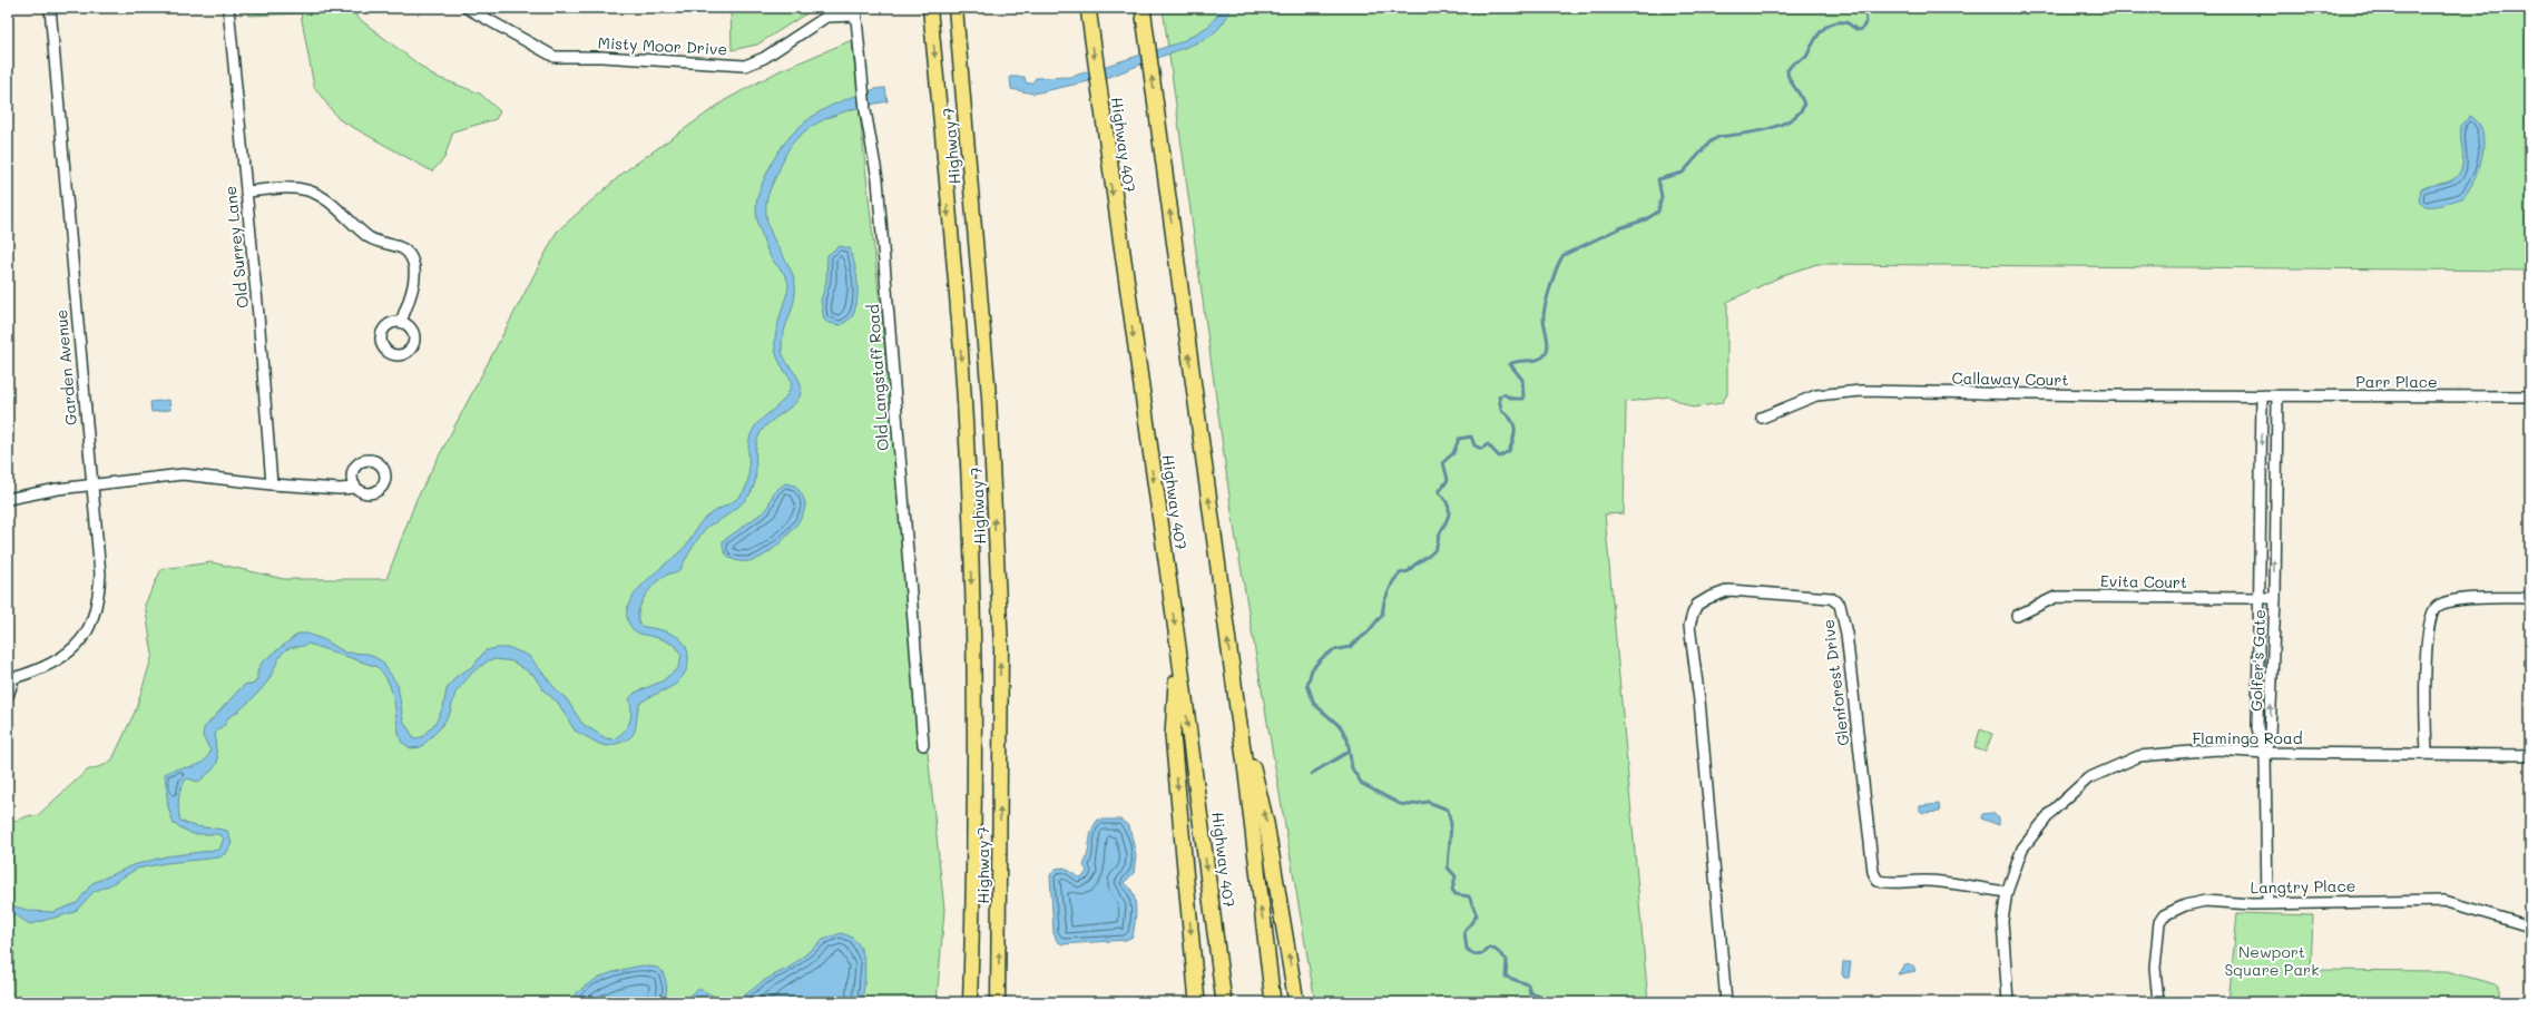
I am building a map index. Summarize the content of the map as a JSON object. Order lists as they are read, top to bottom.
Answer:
{
  "streets": {
    "highway": ["Highway 407"],
    "main road": ["Highway 7"],
    "street": [
      "Misty Moor Drive",
      "Old Surrey Lane",
      "Garden Avenue",
      "Old Langstaff Road",
      "Callaway Court",
      "Parr Place",
      "Evita Court",
      "Golfer's Gate",
      "Glenforest Drive",
      "Flamingo Road",
      "Langtry Place"
    ]
  },
  "crossings": [
    ["Misty Moor Drive", "Old Langstaff Road"],
    ["Callaway Court", "Parr Place"],
    ["Callaway Court", "Golfer's Gate"],
    ["Parr Place", "Golfer's Gate"],
    ["Evita Court", "Golfer's Gate"],
    ["Golfer's Gate", "Flamingo Road"],
    ["Glenforest Drive", "Flamingo Road"]
  ],
  "parks": ["Newport Square Park"]
}
